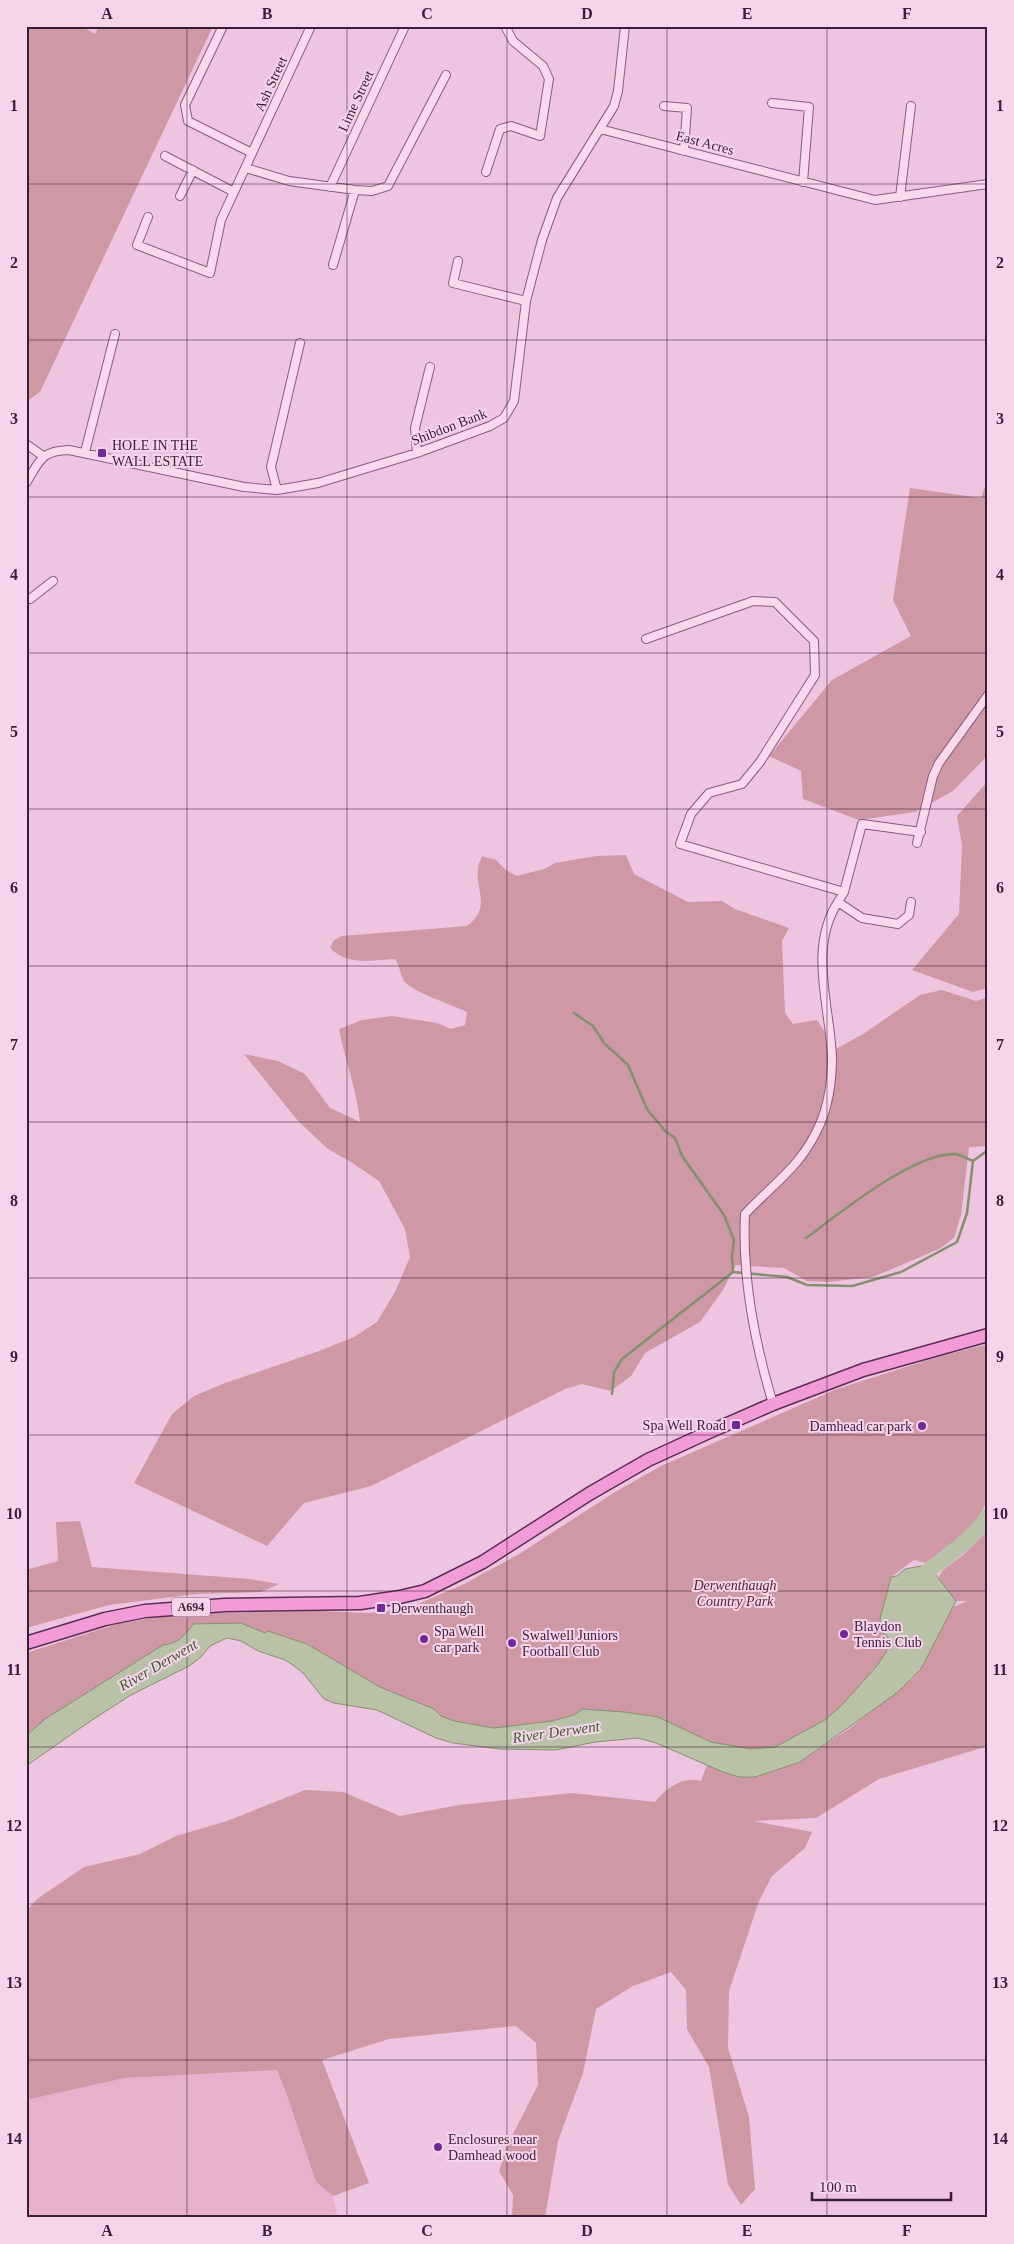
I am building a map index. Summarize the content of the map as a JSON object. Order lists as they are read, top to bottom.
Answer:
{
  "streets": {
    "main road": ["A694"],
    "street": [
      "Ash Street",
      "Lime Street",
      "East Acres",
      "Shibdon Bank"
    ]
  },
  "crossings": [
    ["East Acres", "Shibdon Bank"]
  ],
  "water": ["River Derwent"],
  "parks": ["Derwenthaugh Country Park"],
  "places": {
    "transit": ["HOLE IN THE WALL ESTATE", "Spa Well Road", "Derwenthaugh"],
    "other": [
      "Damhead car park",
      "Blaydon Tennis Club",
      "Spa Well car park",
      "Swalwell Juniors Football Club",
      "Enclosures near Damhead wood"
    ]
  },
  "scale_bar": "100 m",
  "grid": {
    "columns": [
      "A",
      "B",
      "C",
      "D",
      "E",
      "F"
    ],
    "rows": [
      "1",
      "2",
      "3",
      "4",
      "5",
      "6",
      "7",
      "8",
      "9",
      "10",
      "11",
      "12",
      "13",
      "14"
    ]
  }
}
